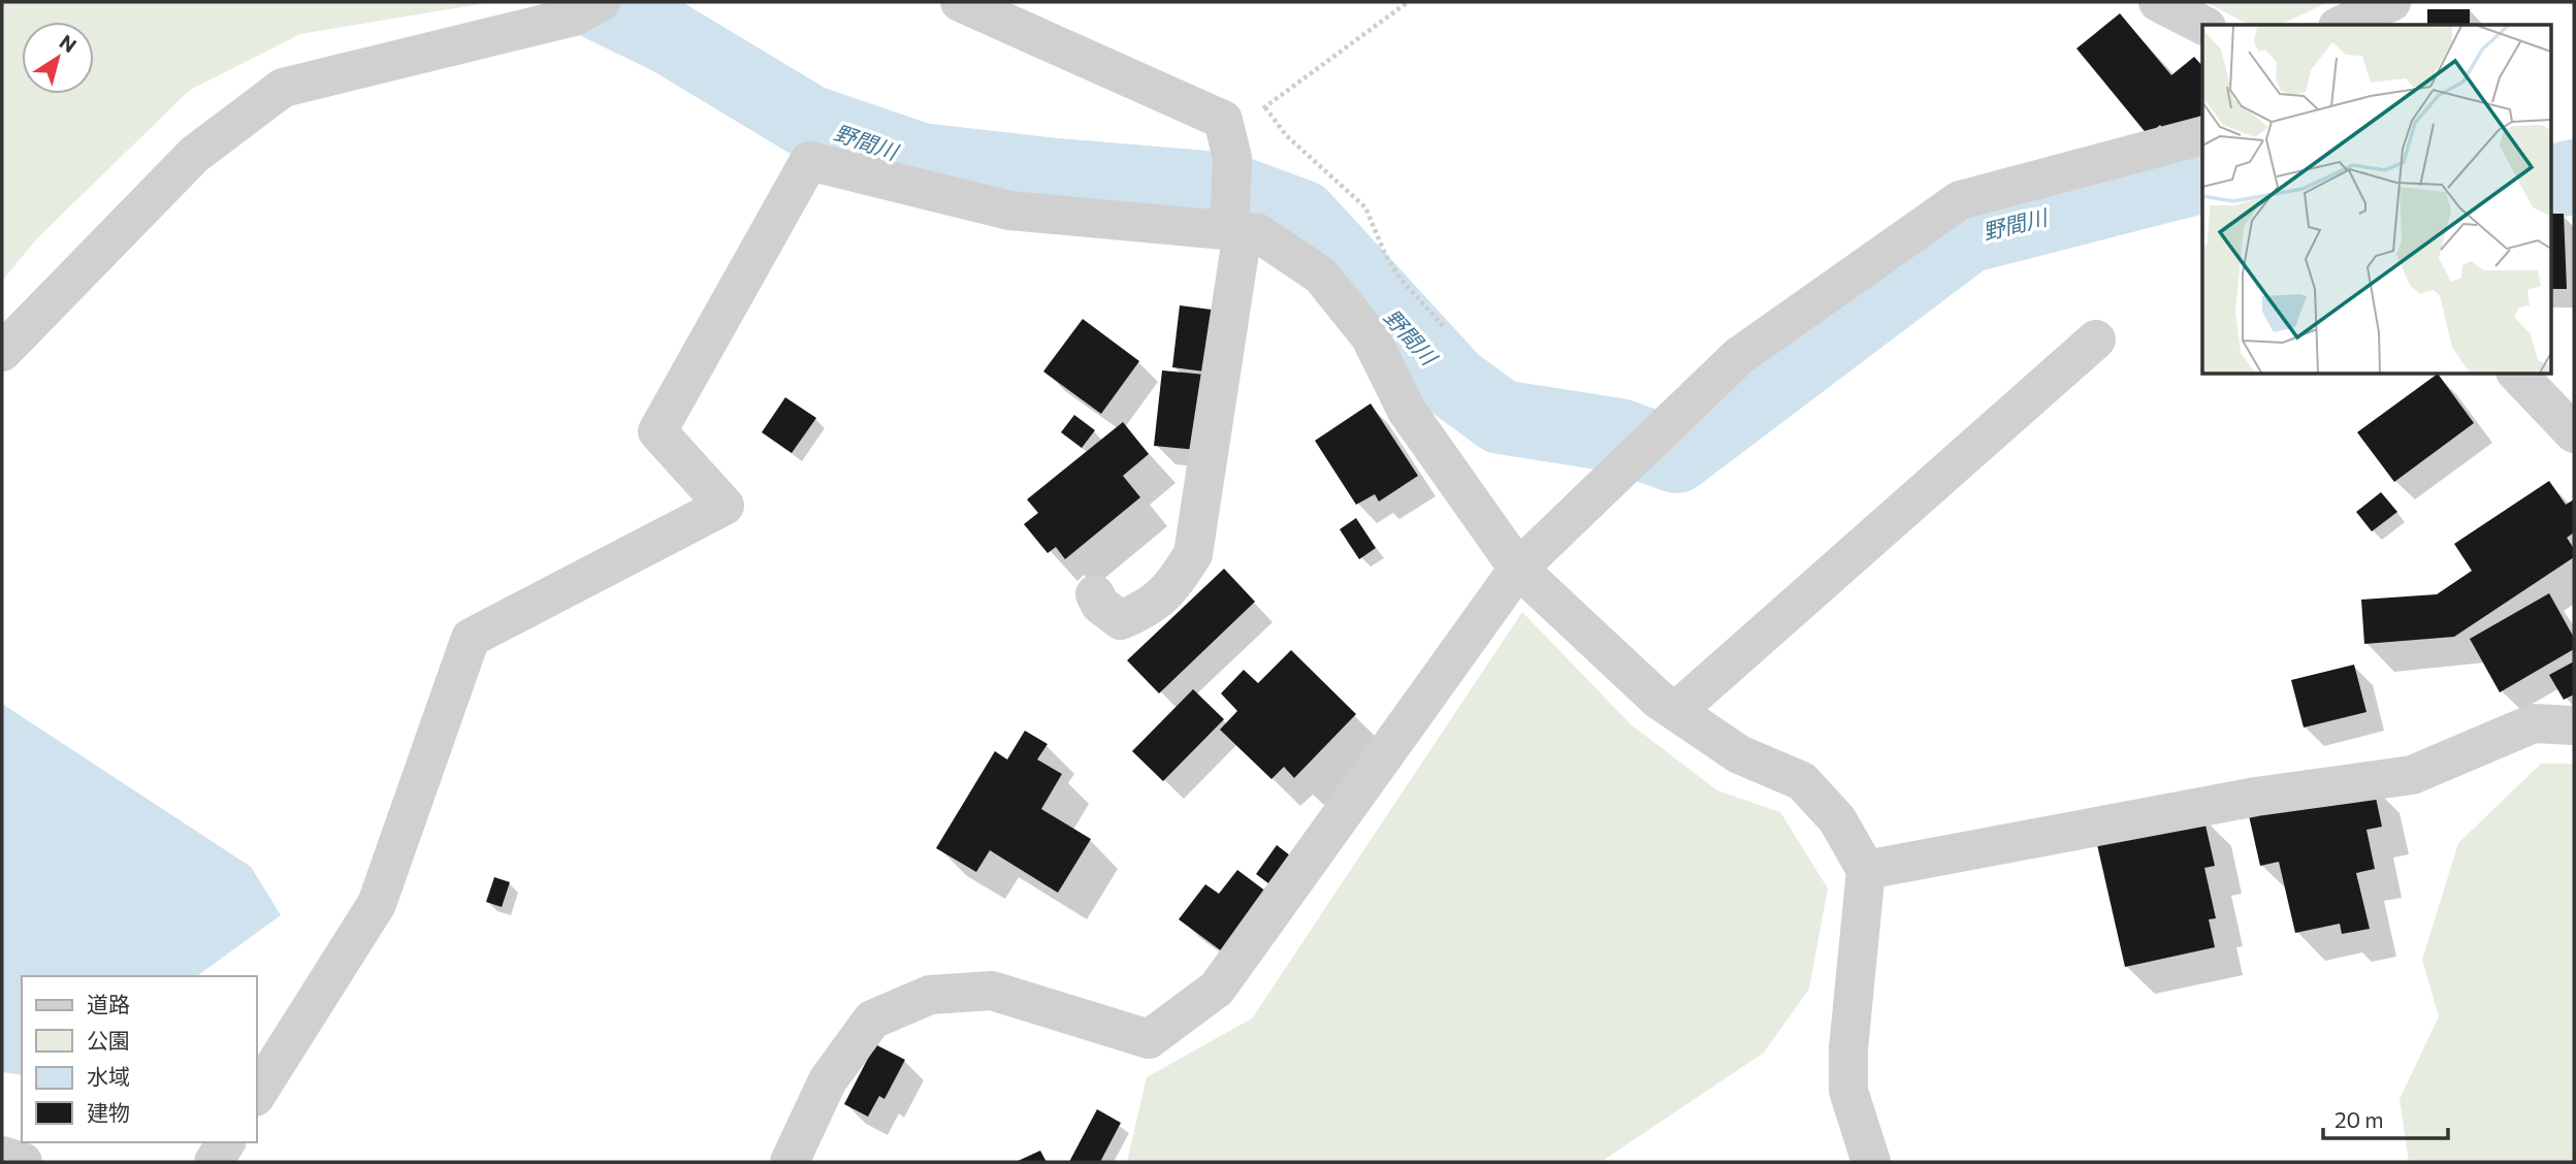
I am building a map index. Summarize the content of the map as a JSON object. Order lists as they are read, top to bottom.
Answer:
{
  "water": ["野間川"],
  "legend": [
    "道路",
    "公園",
    "水域",
    "建物"
  ],
  "scale_bar": "20 m",
  "north": "top right"
}
